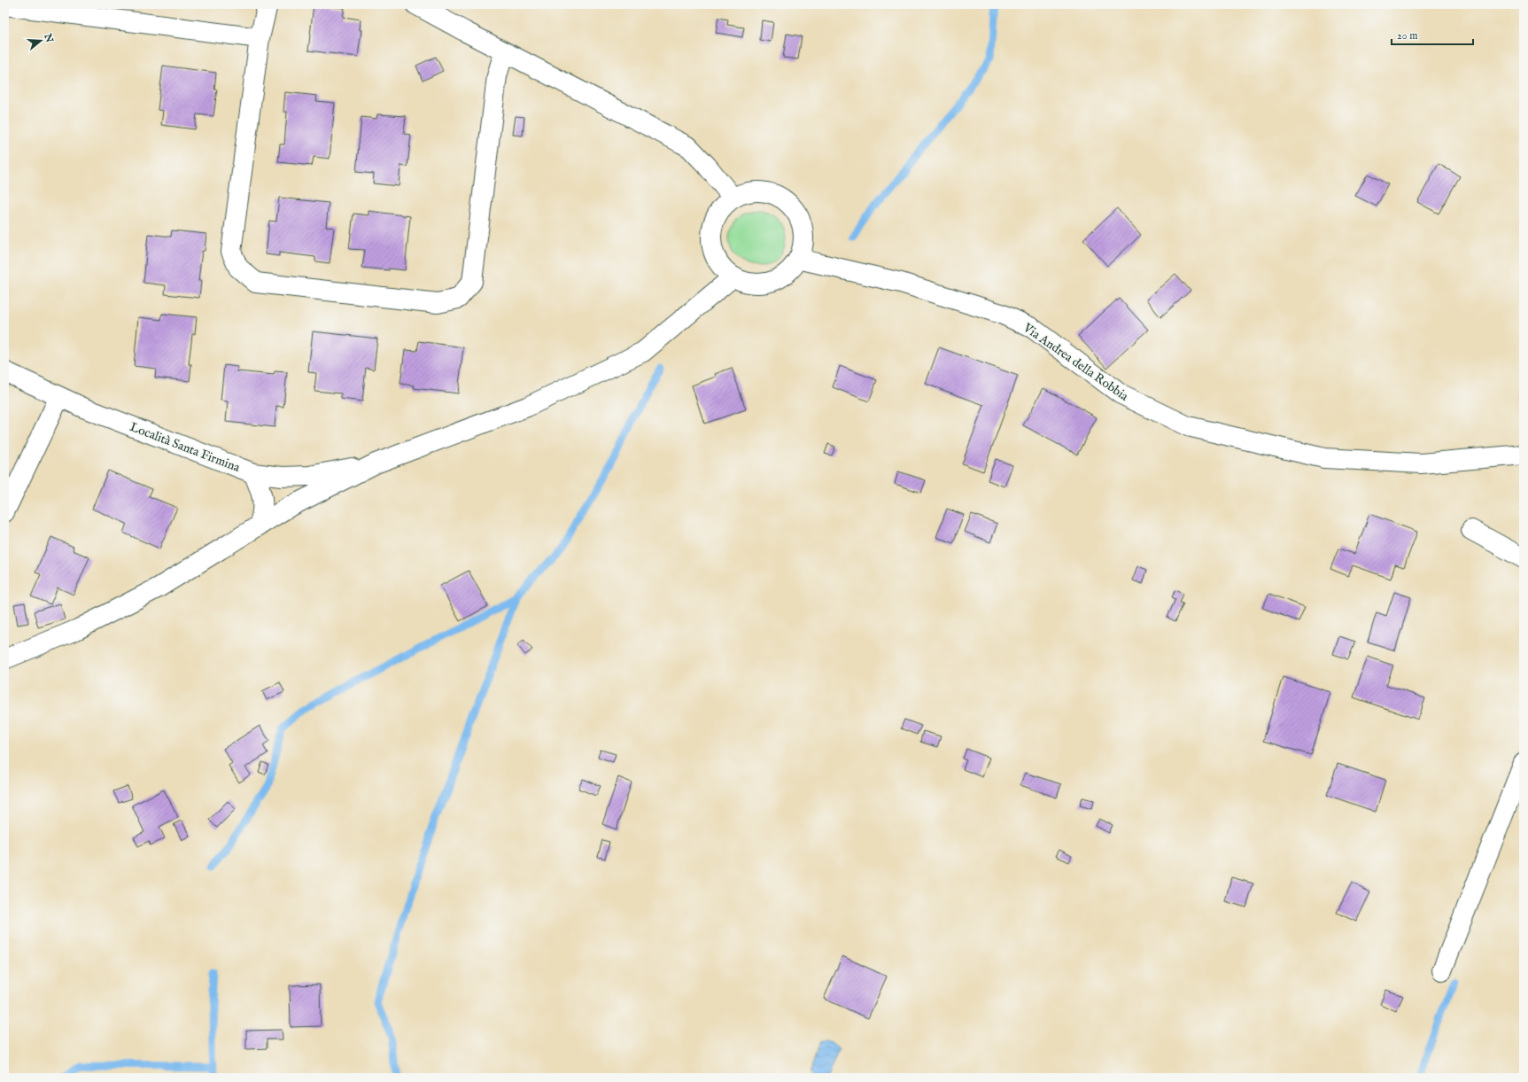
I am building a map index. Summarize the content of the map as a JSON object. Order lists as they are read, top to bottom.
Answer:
{
  "streets": {
    "street": ["Via Andrea della Robbia", "Località Santa Firmina"]
  },
  "scale_bar": "20 m",
  "north": "right"
}
